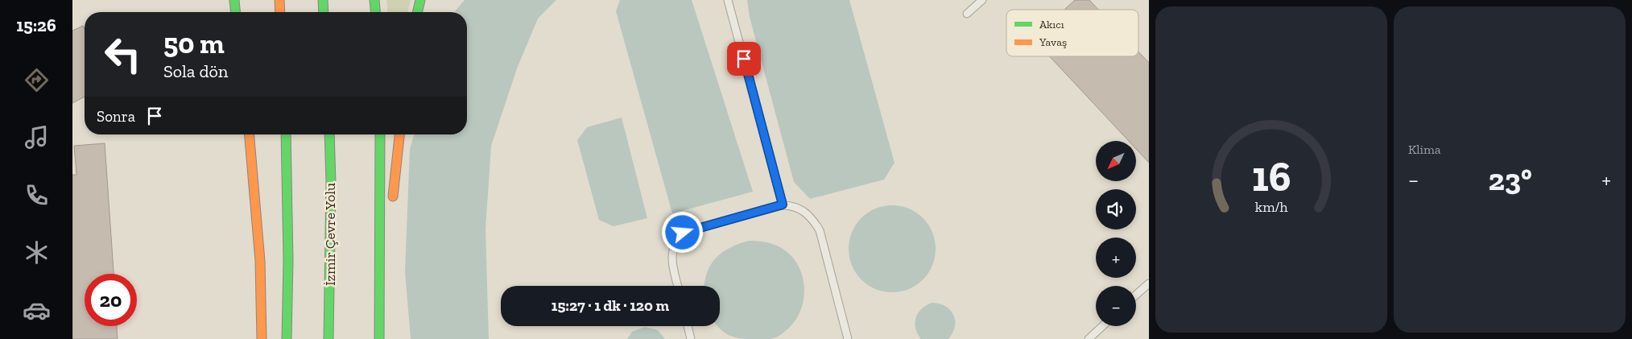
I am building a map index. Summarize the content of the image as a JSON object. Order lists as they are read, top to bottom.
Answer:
{
  "streets": {
    "main road": ["İzmir Çevre Yolu"]
  },
  "legend": ["Akıcı", "Yavaş"],
  "north": "bottom left",
  "page": {
    "tabs": "15:26",
    "tile": "Klima",
    "turn": ["50 m", "Sola dön"],
    "then": "Sonra",
    "map_buttons": ["+", "−"],
    "heat": ["−", "23°", "+"],
    "limit": "20",
    "trip": "15:27 · 1 dk · 120 m",
    "gauge": ["16", "km/h"]
  }
}
